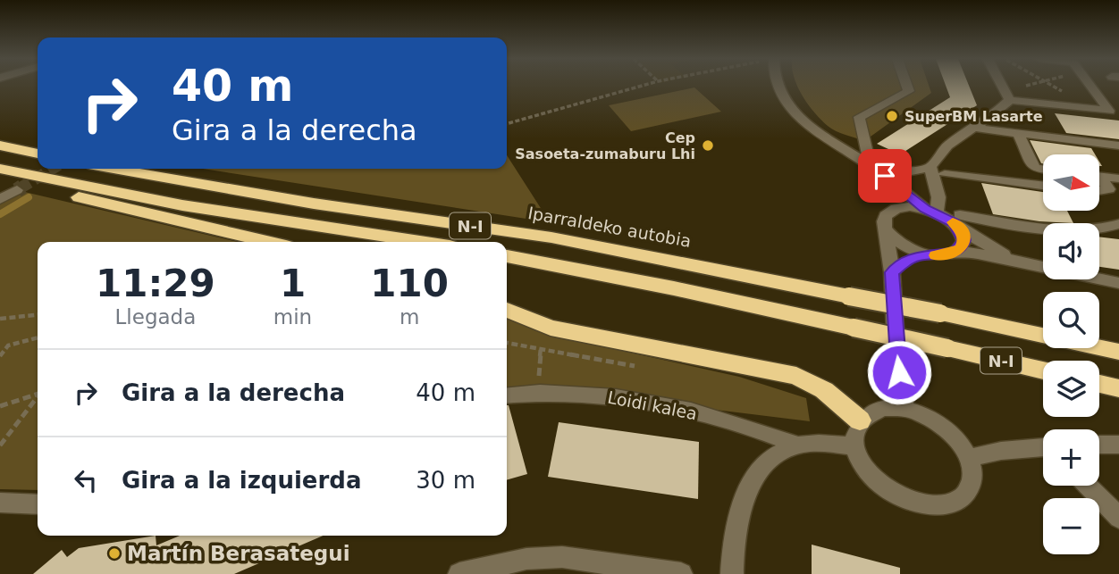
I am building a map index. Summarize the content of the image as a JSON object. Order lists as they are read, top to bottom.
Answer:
{
  "streets": {
    "highway": ["N-I", "Iparraldeko autobia"],
    "street": ["Loidi kalea"]
  },
  "places": ["SuperBM Lasarte", "Cep Sasoeta-zumaburu Lhi", "Martín Berasategui"],
  "north": "right",
  "page": {
    "turn": ["40 m", "Gira a la derecha"],
    "map_buttons": ["+", "−"],
    "eta": [
      "11:29",
      "Llegada",
      "1",
      "min",
      "110",
      "m"
    ],
    "list": [
      {
        "name": "Gira a la derecha",
        "value": "40 m"
      },
      {
        "name": "Gira a la izquierda",
        "value": "30 m"
      }
    ]
  }
}
